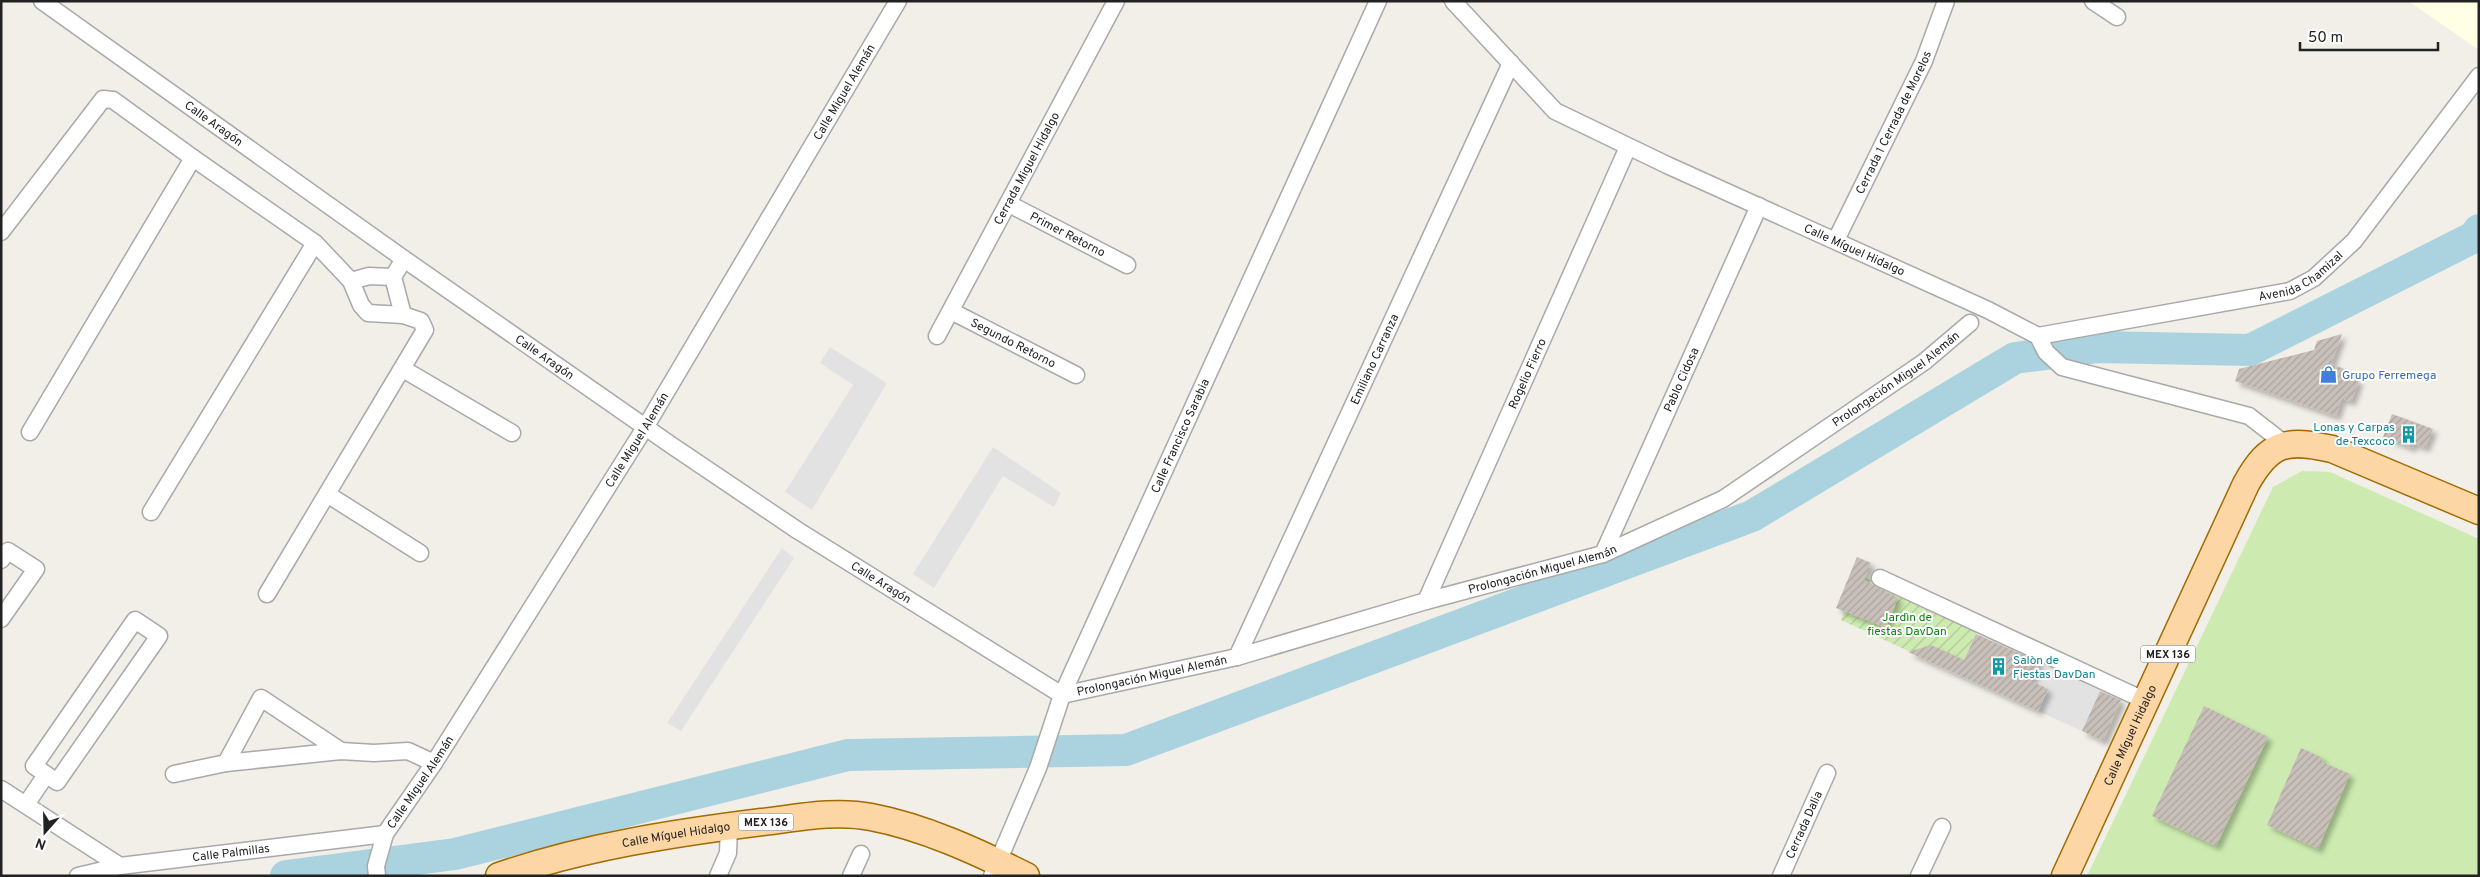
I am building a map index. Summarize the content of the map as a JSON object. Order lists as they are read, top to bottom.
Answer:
{
  "streets": {
    "main road": ["Calle Míguel Hidalgo", "MEX 136"],
    "street": [
      "Calle Miguel Alemán",
      "Cerrada 1 Cerrada de Morelos",
      "Calle Aragón",
      "Cerrada Miguel Hidalgo",
      "Primer Retorno",
      "Avenida Chamizal",
      "Segundo Retorno",
      "Emiliano Carranza",
      "Rogelio Fierro",
      "Prolongación Miguel Alemán",
      "Pablo Cidosa",
      "Calle Francisco Sarabia",
      "Cerrada Dalia",
      "Calle Palmillas"
    ]
  },
  "crossings": [
    ["Calle Miguel Alemán", "Calle Aragón"],
    ["Calle Miguel Alemán", "Calle Palmillas"],
    ["Cerrada 1 Cerrada de Morelos", "Calle Míguel Hidalgo"],
    ["Calle Aragón", "Prolongación Miguel Alemán"],
    ["Calle Aragón", "Calle Francisco Sarabia"],
    ["Cerrada Miguel Hidalgo", "Primer Retorno"],
    ["Cerrada Miguel Hidalgo", "Segundo Retorno"],
    ["Calle Míguel Hidalgo", "Avenida Chamizal"],
    ["Calle Míguel Hidalgo", "Emiliano Carranza"],
    ["Calle Míguel Hidalgo", "Rogelio Fierro"],
    ["Calle Míguel Hidalgo", "Pablo Cidosa"],
    ["Calle Míguel Hidalgo", "Calle Francisco Sarabia"],
    ["Emiliano Carranza", "Prolongación Miguel Alemán"],
    ["Rogelio Fierro", "Prolongación Miguel Alemán"],
    ["Prolongación Miguel Alemán", "Pablo Cidosa"],
    ["Prolongación Miguel Alemán", "Calle Francisco Sarabia"]
  ],
  "parks": ["Jardìn de fiestas DavDan"],
  "places": {
    "shop": ["Grupo Ferremega"],
    "building": ["Lonas y Carpas de Texcoco", "Salòn de Fiestas DavDan"]
  },
  "scale_bar": "50 m",
  "north": "bottom"
}
